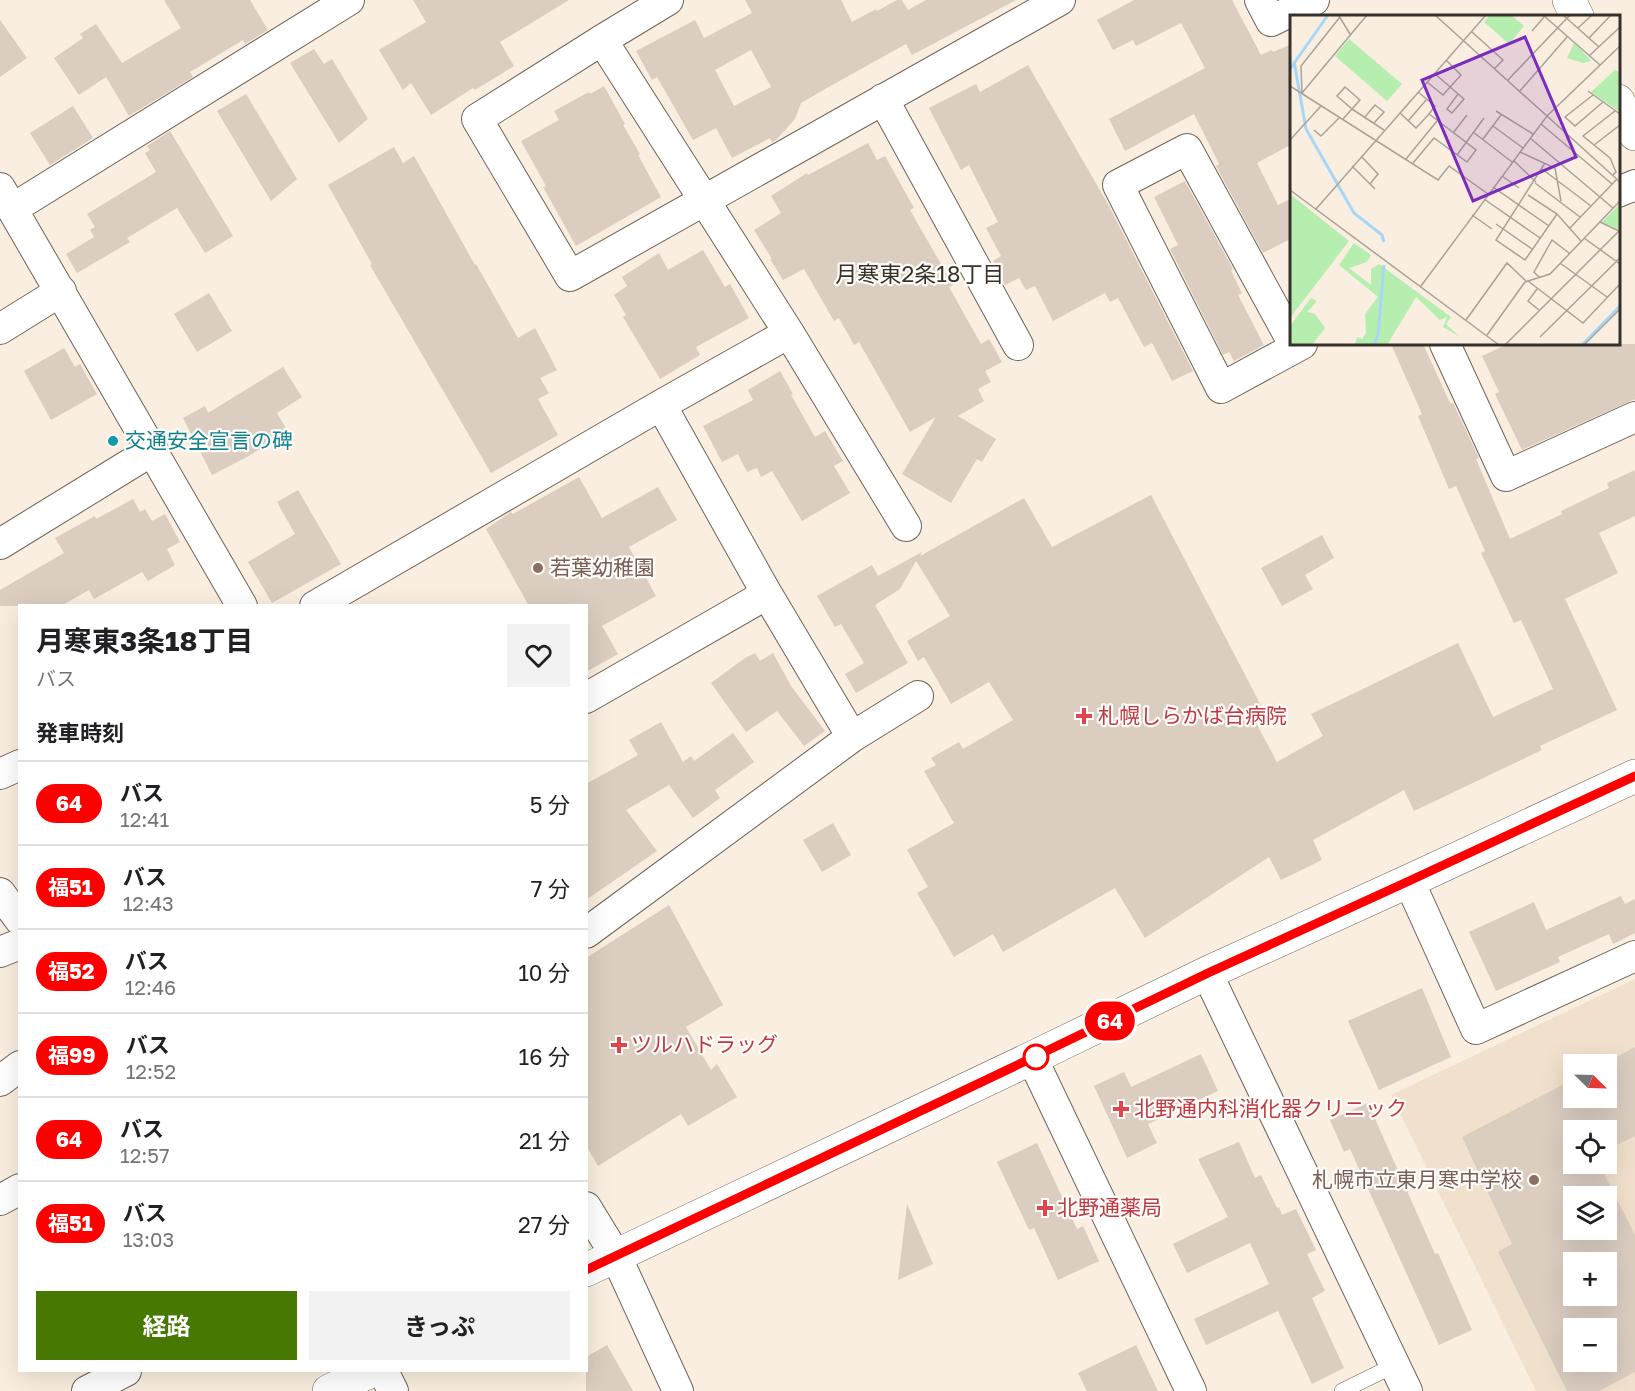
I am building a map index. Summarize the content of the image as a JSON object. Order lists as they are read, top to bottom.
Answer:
{
  "districts": ["月寒東2条18丁目"],
  "places": {
    "other": ["交通安全宣言の碑", "若葉幼稚園", "札幌市立東月寒中学校"],
    "health": [
      "札幌しらかば台病院",
      "ツルハドラッグ",
      "北野通内科消化器クリニック",
      "北野通薬局"
    ]
  },
  "lines": ["bus line 64"],
  "north": "bottom right",
  "page": {
    "on_map": "64",
    "heading": [
      ["月寒東3条18丁目", "バス"],
      "発車時刻"
    ],
    "list": [
      {
        "mark": "64",
        "name": "バス",
        "note": "12:41",
        "value": "5 分"
      },
      {
        "mark": "福51",
        "name": "バス",
        "note": "12:43",
        "value": "7 分"
      },
      {
        "mark": "福52",
        "name": "バス",
        "note": "12:46",
        "value": "10 分"
      },
      {
        "mark": "福99",
        "name": "バス",
        "note": "12:52",
        "value": "16 分"
      },
      {
        "mark": "64",
        "name": "バス",
        "note": "12:57",
        "value": "21 分"
      },
      {
        "mark": "福51",
        "name": "バス",
        "note": "13:03",
        "value": "27 分"
      }
    ],
    "map_buttons": ["+", "−"],
    "buttons": ["経路", "きっぷ"]
  }
}
